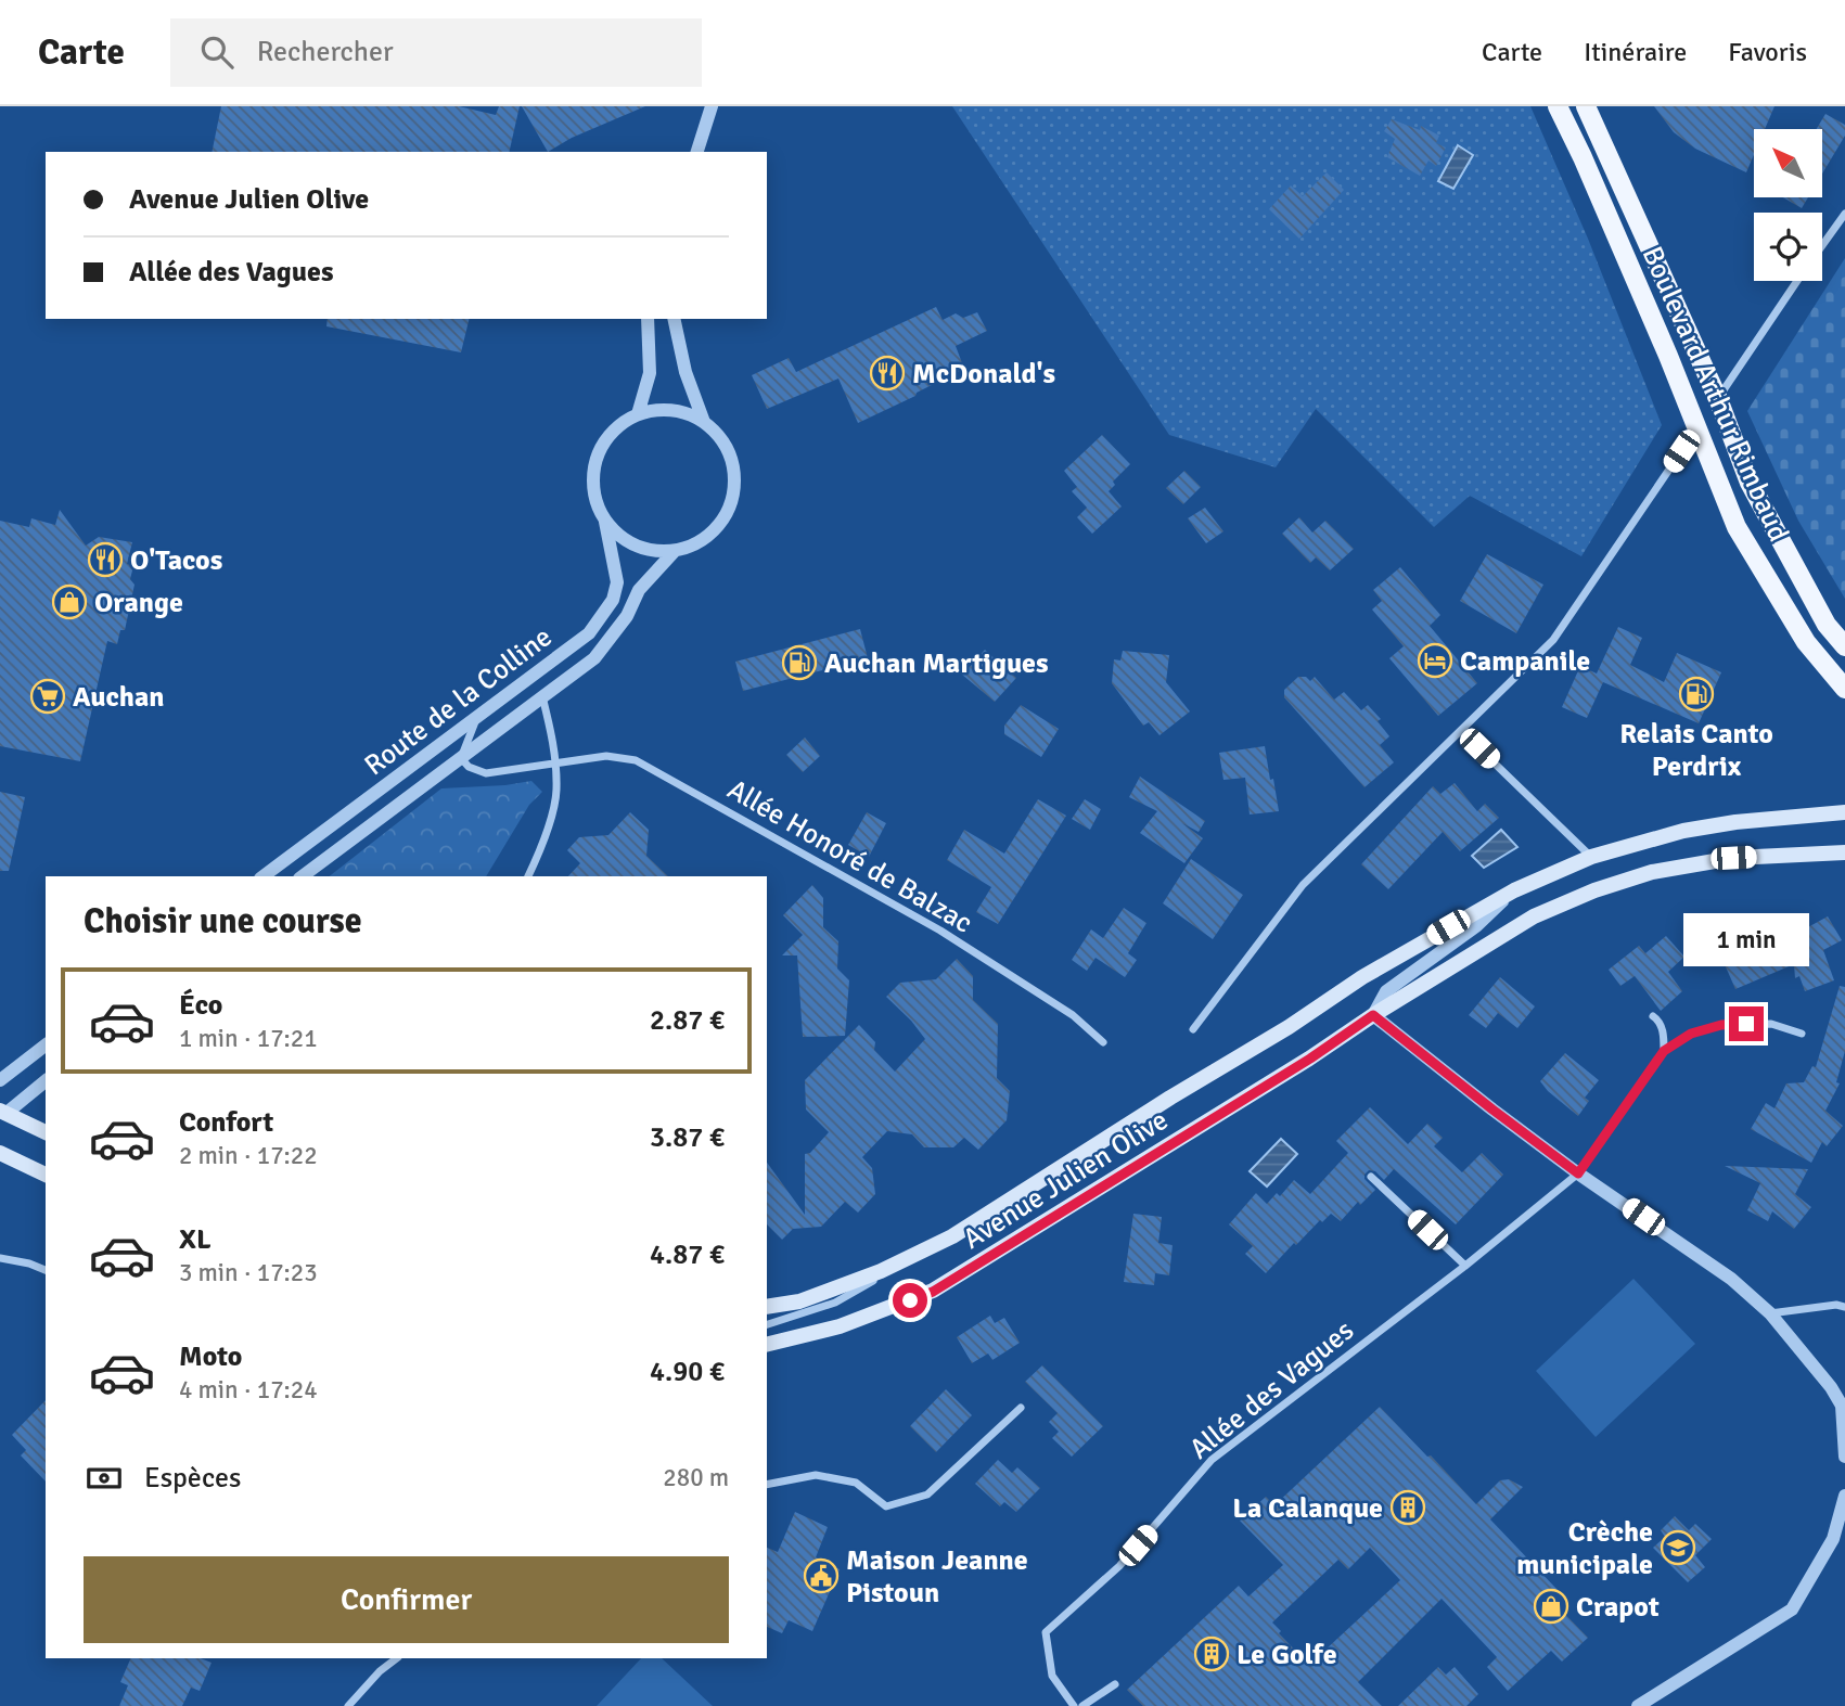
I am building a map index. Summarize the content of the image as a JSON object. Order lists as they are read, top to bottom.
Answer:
{
  "streets": {
    "main road": ["Boulevard Arthur Rimbaud", "Avenue Julien Olive"],
    "street": ["Route de la Colline", "Allée Honoré de Balzac", "Allée des Vagues"]
  },
  "crossings": [
    ["Route de la Colline", "Allée Honoré de Balzac"]
  ],
  "places": {
    "restaurant": ["McDonald's", "O'Tacos"],
    "shop": ["Orange", "Crapot"],
    "hotel": ["Campanile"],
    "fuel station": ["Auchan Martigues", "Relais Canto Perdrix"],
    "supermarket": ["Auchan"],
    "building": ["La Calanque", "Le Golfe"],
    "school or university": ["Crèche municipale"],
    "public building": ["Maison Jeanne Pistoun"]
  },
  "north": "top left",
  "page": {
    "header": "Carte",
    "search": "Rechercher",
    "nav": ["Carte", "Itinéraire", "Favoris"],
    "banner": ["Avenue Julien Olive", "Allée des Vagues"],
    "heading": "Choisir une course",
    "bubble": "1 min",
    "list": [
      {
        "name": "Éco",
        "note": "1 min · 17:21",
        "value": "2.87 €"
      },
      {
        "name": "Confort",
        "note": "2 min · 17:22",
        "value": "3.87 €"
      },
      {
        "name": "XL",
        "note": "3 min · 17:23",
        "value": "4.87 €"
      },
      {
        "name": "Moto",
        "note": "4 min · 17:24",
        "value": "4.90 €"
      }
    ],
    "pay": ["Espèces", "280 m"],
    "buttons": "Confirmer"
  }
}
